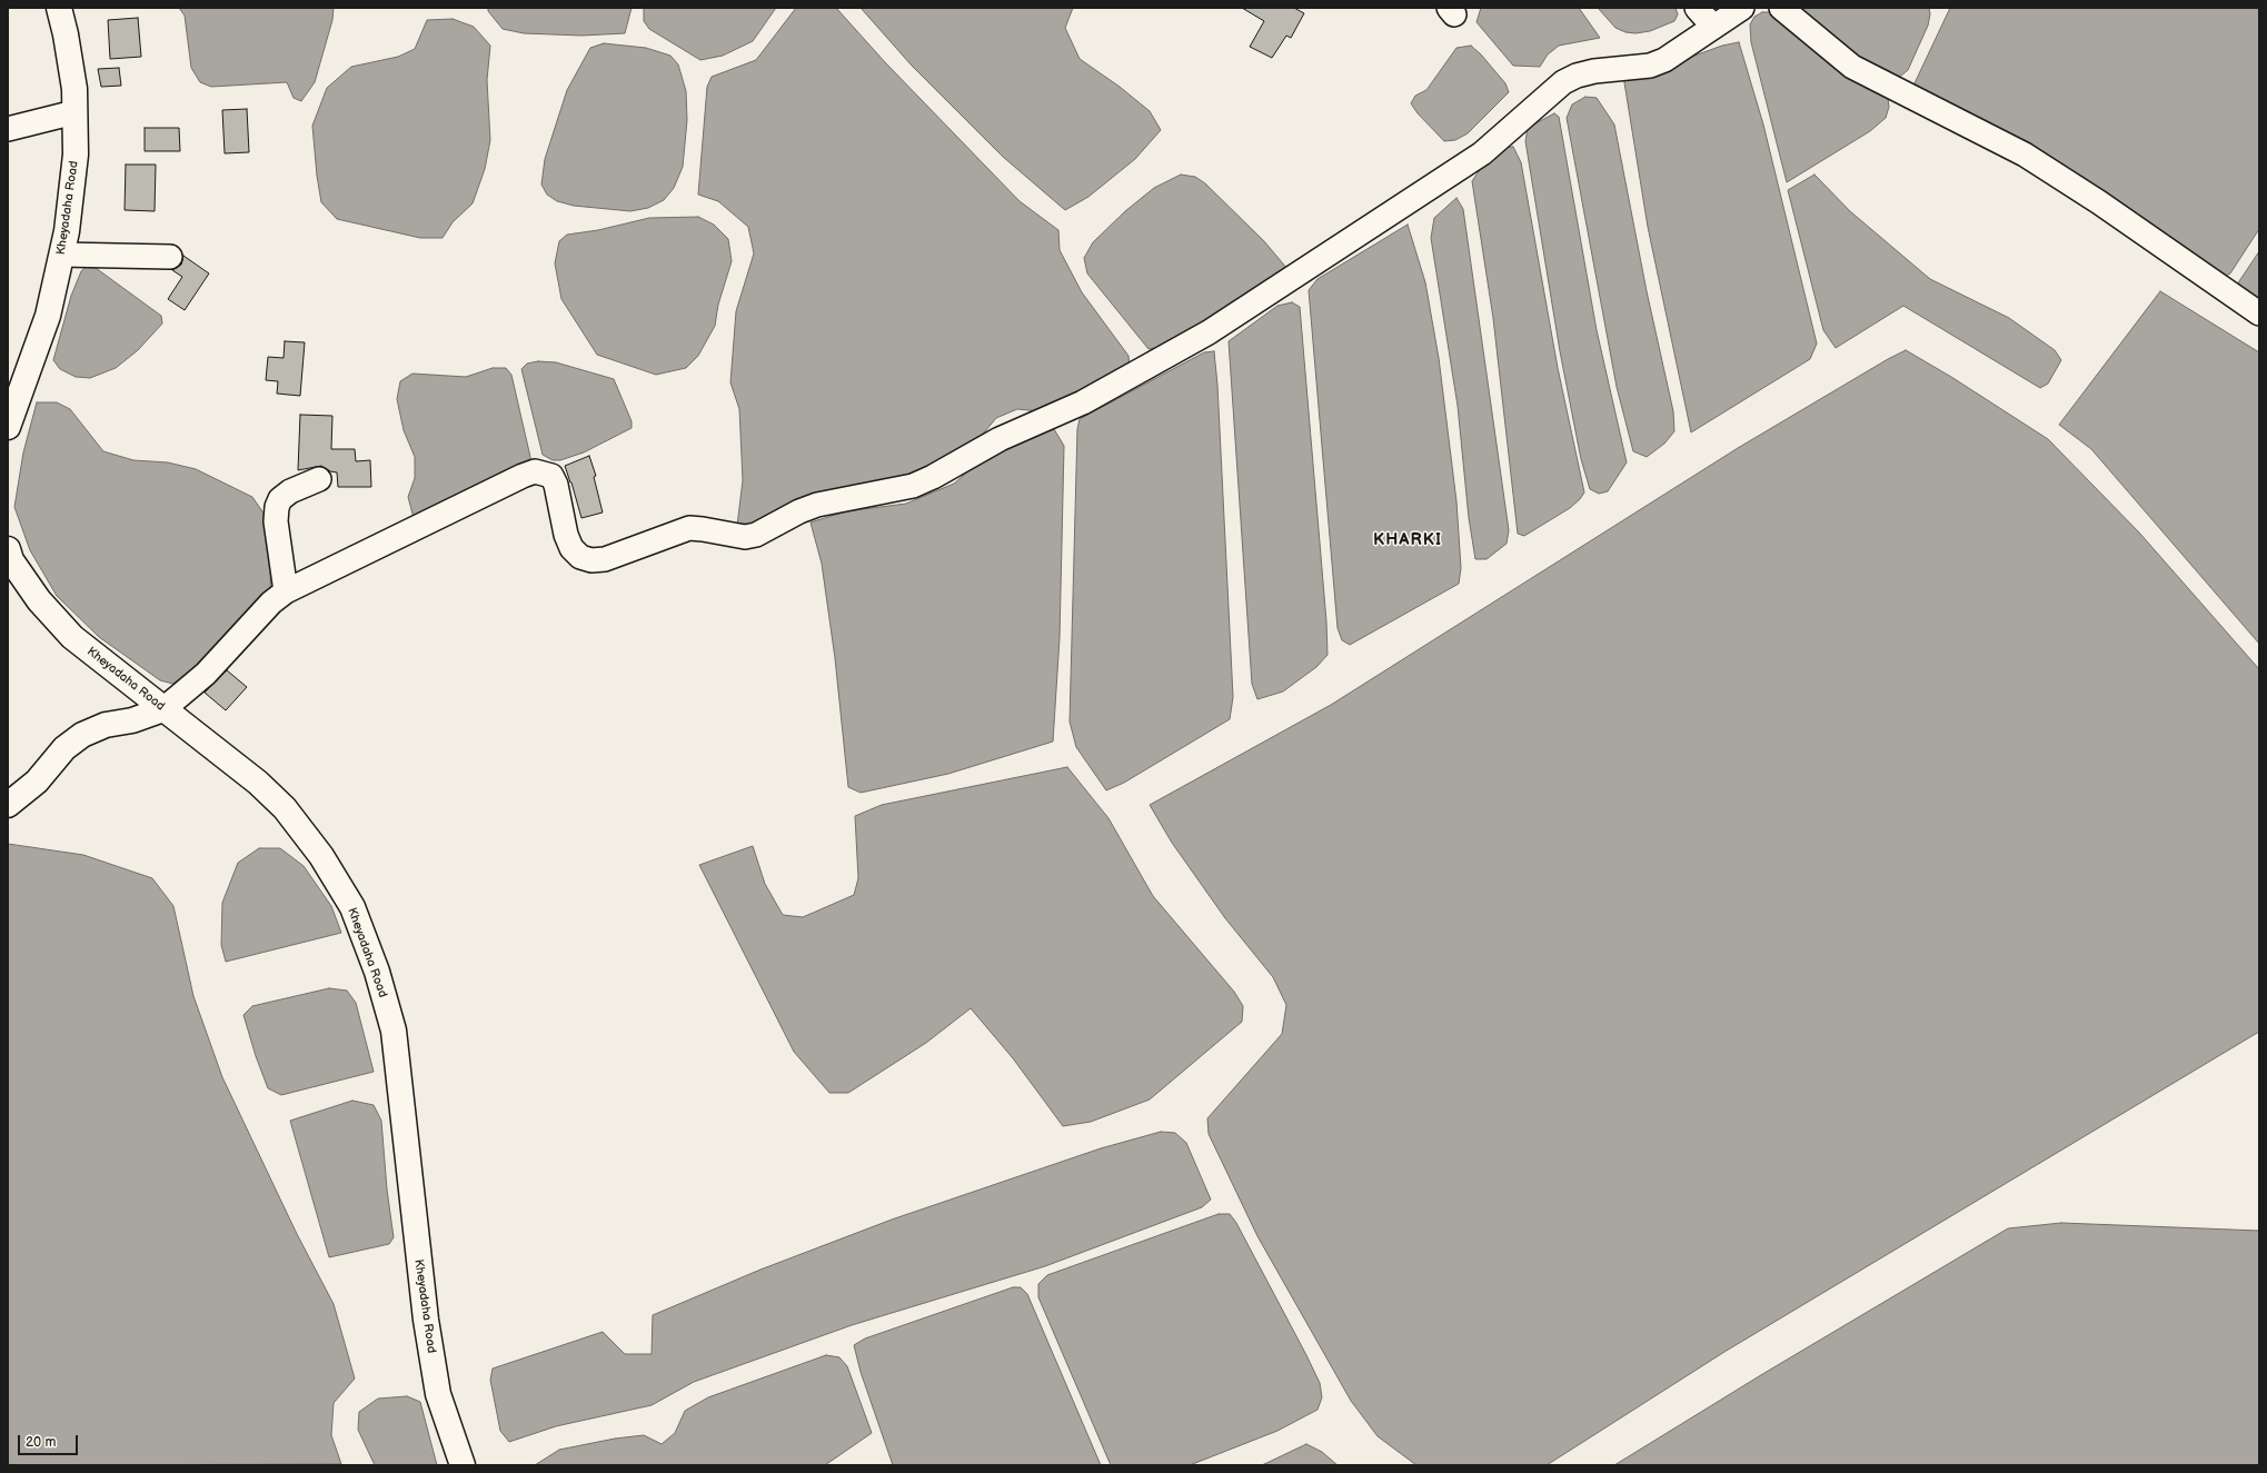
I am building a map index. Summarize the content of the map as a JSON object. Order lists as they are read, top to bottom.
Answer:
{
  "streets": {
    "main road": ["Kheyadaha Road"]
  },
  "districts": ["KHARKI"],
  "scale_bar": "20 m"
}
